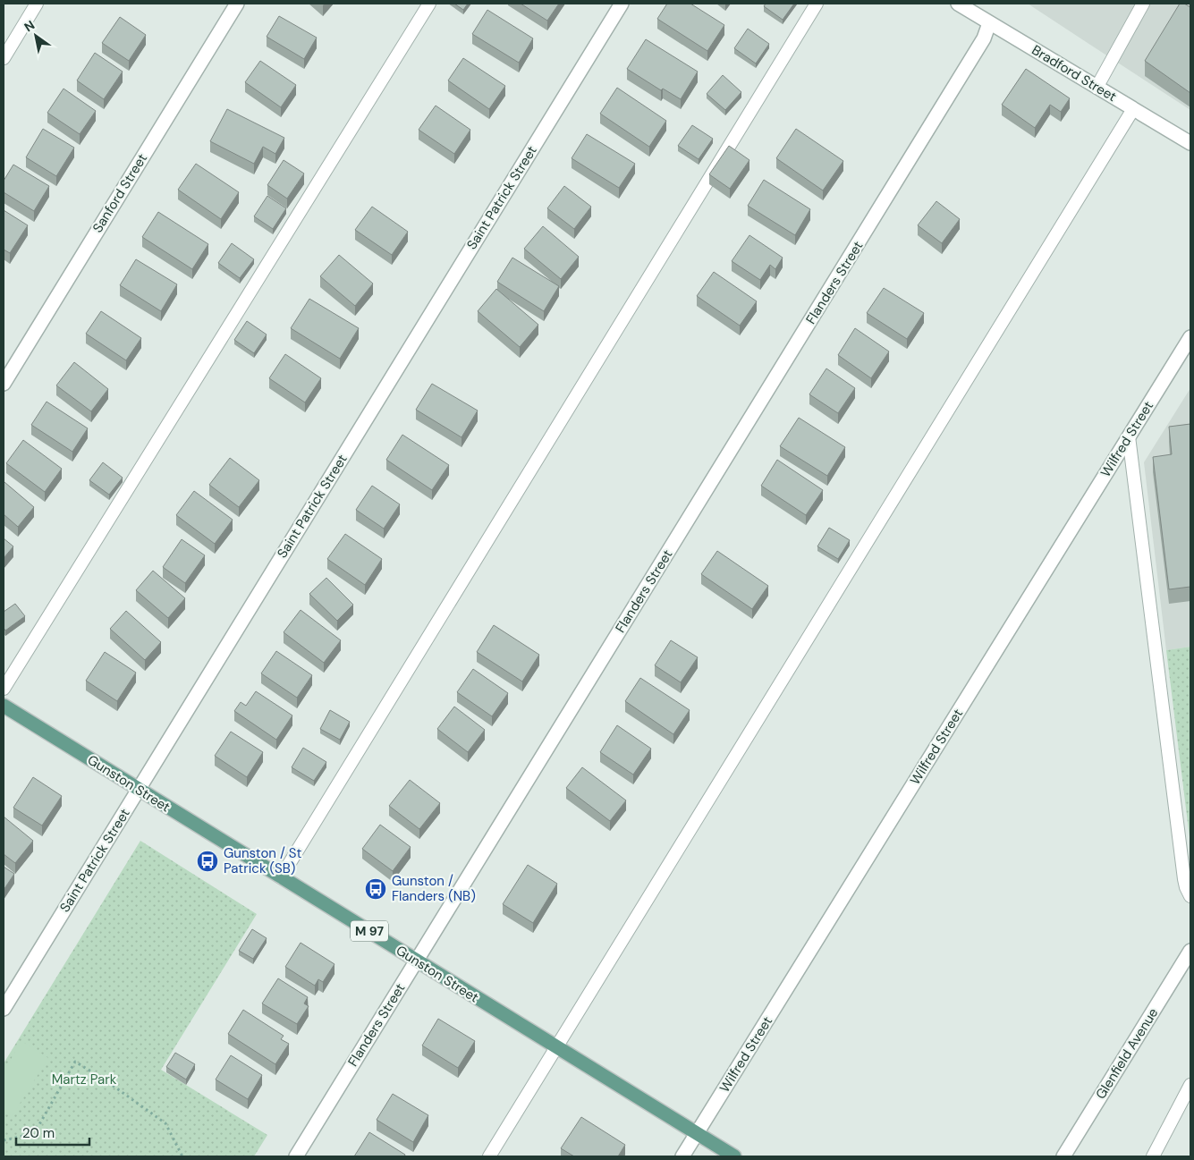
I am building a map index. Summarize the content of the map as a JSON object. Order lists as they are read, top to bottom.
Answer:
{
  "streets": {
    "main road": ["Gunston Street", "M 97"],
    "street": [
      "Bradford Street",
      "Sanford Street",
      "Saint Patrick Street",
      "Flanders Street",
      "Wilfred Street",
      "Glenfield Avenue"
    ]
  },
  "crossings": [
    ["Bradford Street", "Flanders Street"],
    ["Saint Patrick Street", "Gunston Street"],
    ["Flanders Street", "Gunston Street"],
    ["Wilfred Street", "Gunston Street"]
  ],
  "parks": ["Martz Park"],
  "places": {
    "bus stop": ["Gunston / St Patrick (SB)", "Gunston / Flanders (NB)"]
  },
  "scale_bar": "20 m",
  "north": "top left"
}
